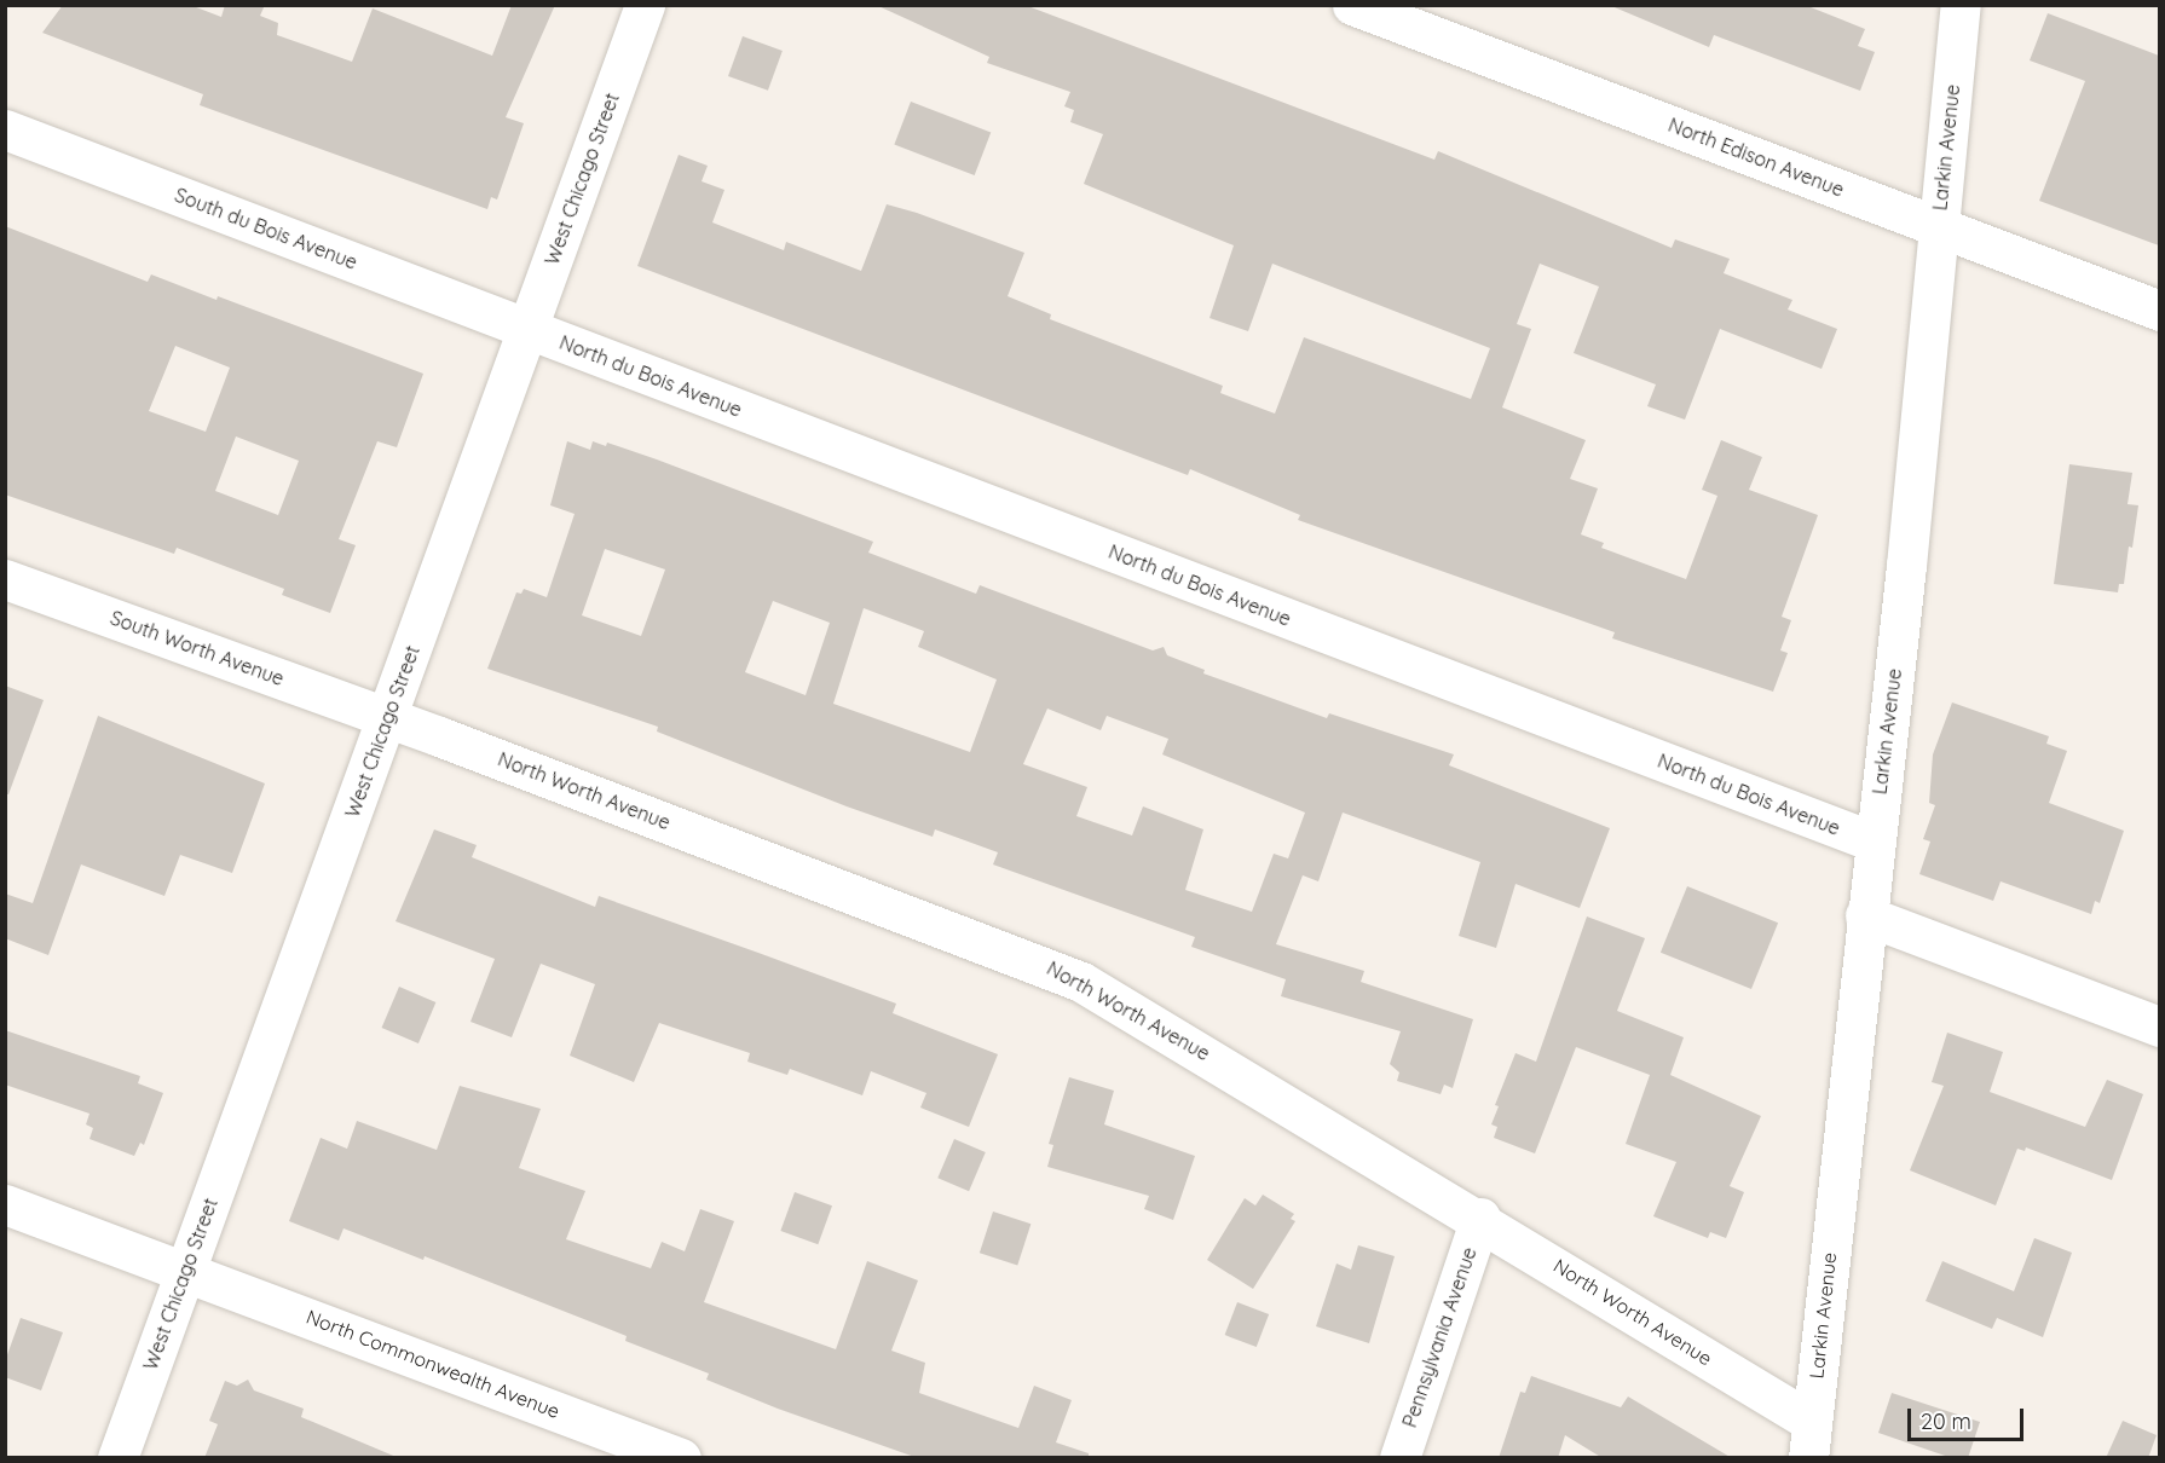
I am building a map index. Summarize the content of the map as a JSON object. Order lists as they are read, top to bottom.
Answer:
{
  "streets": {
    "street": [
      "Larkin Avenue",
      "North Edison Avenue",
      "West Chicago Street",
      "South du Bois Avenue",
      "North du Bois Avenue",
      "South Worth Avenue",
      "North Worth Avenue",
      "Pennsylvania Avenue",
      "North Commonwealth Avenue"
    ]
  },
  "crossings": [
    ["Larkin Avenue", "North Edison Avenue"],
    ["Larkin Avenue", "North du Bois Avenue"],
    ["Larkin Avenue", "North Worth Avenue"],
    ["West Chicago Street", "South du Bois Avenue"],
    ["West Chicago Street", "North du Bois Avenue"],
    ["West Chicago Street", "South Worth Avenue"],
    ["West Chicago Street", "North Worth Avenue"],
    ["West Chicago Street", "North Commonwealth Avenue"],
    ["South du Bois Avenue", "North du Bois Avenue"],
    ["South Worth Avenue", "North Worth Avenue"],
    ["North Worth Avenue", "Pennsylvania Avenue"]
  ],
  "scale_bar": "20 m"
}
